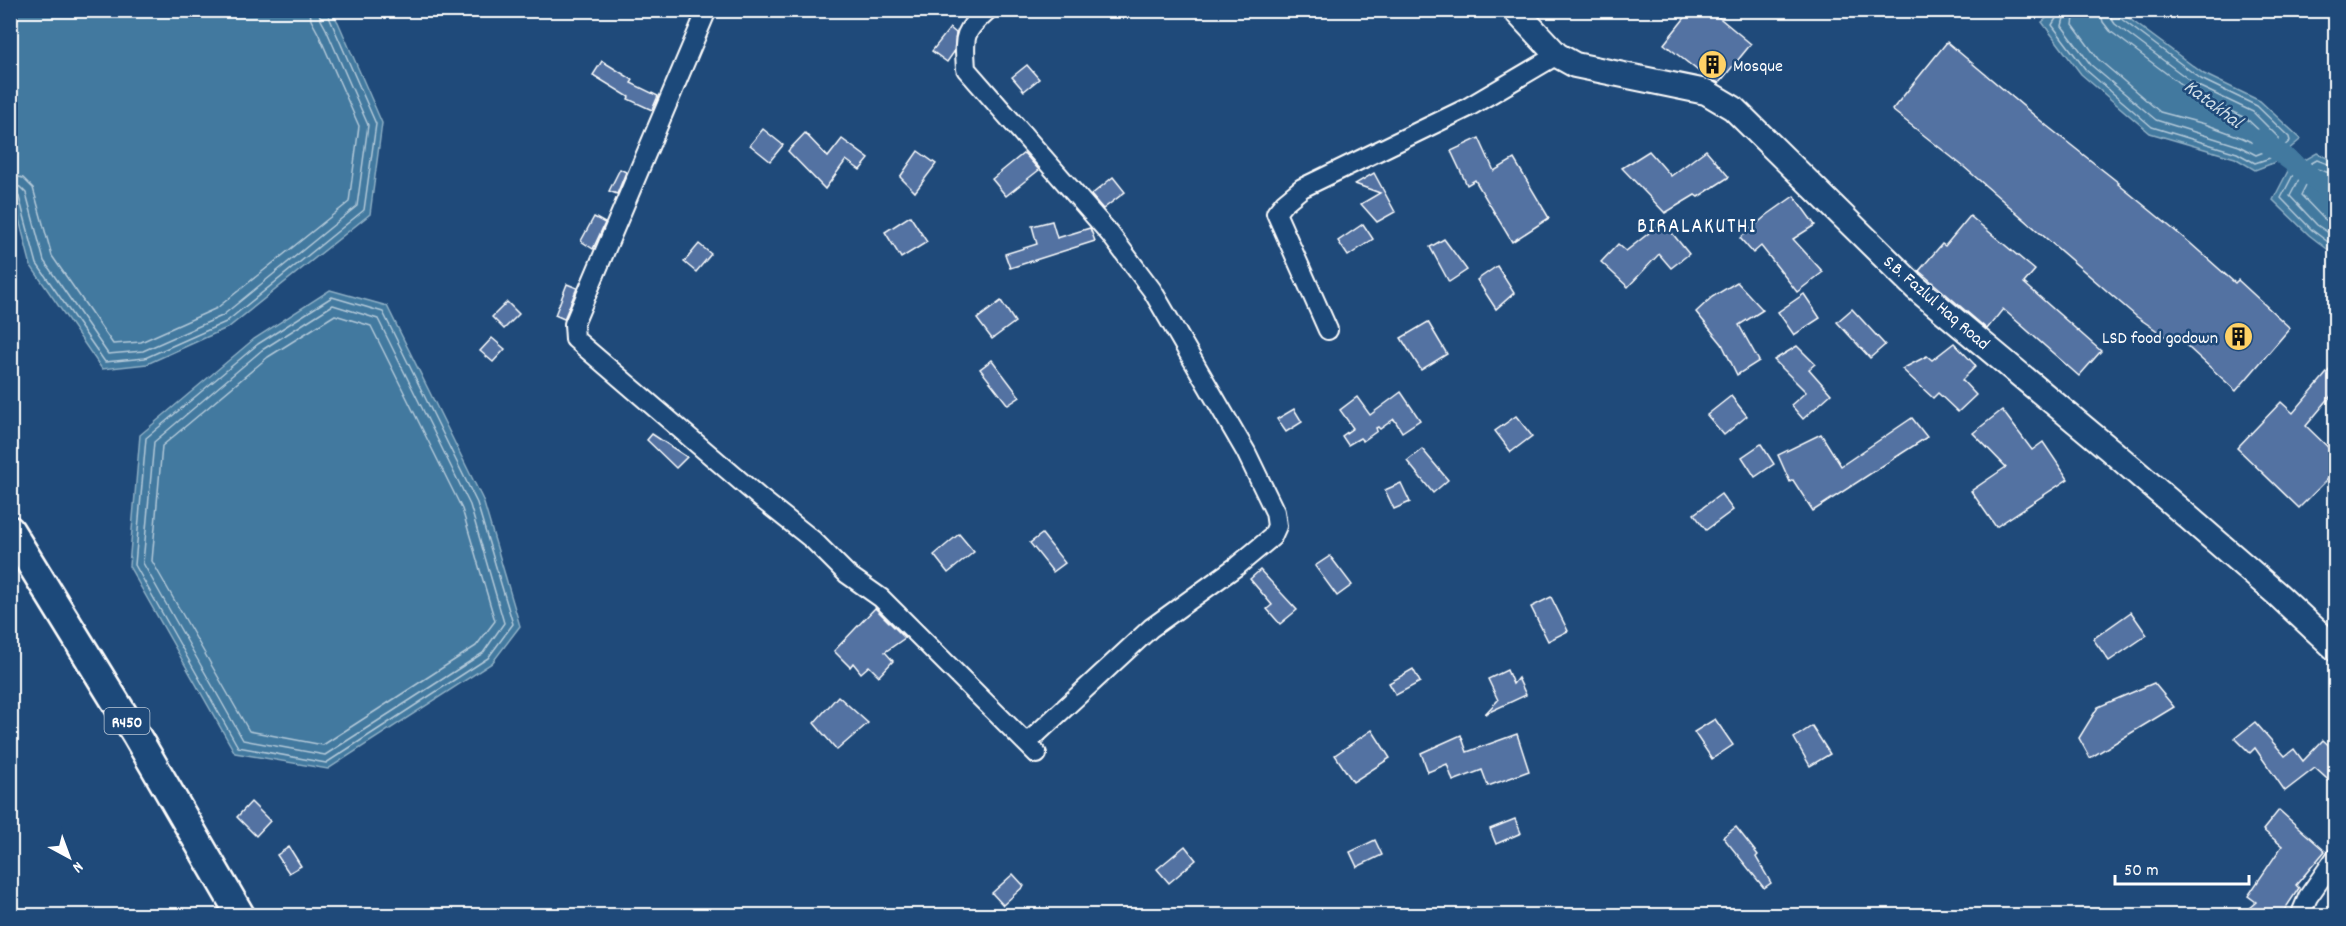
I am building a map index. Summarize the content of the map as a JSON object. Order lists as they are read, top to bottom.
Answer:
{
  "streets": {
    "main road": ["S.B. Fazlul Haq Road", "R450"]
  },
  "districts": ["BIRALAKUTHI"],
  "water": ["Katakhal"],
  "places": {
    "building": ["Mosque", "LSD food godown"]
  },
  "scale_bar": "50 m",
  "north": "bottom right"
}
